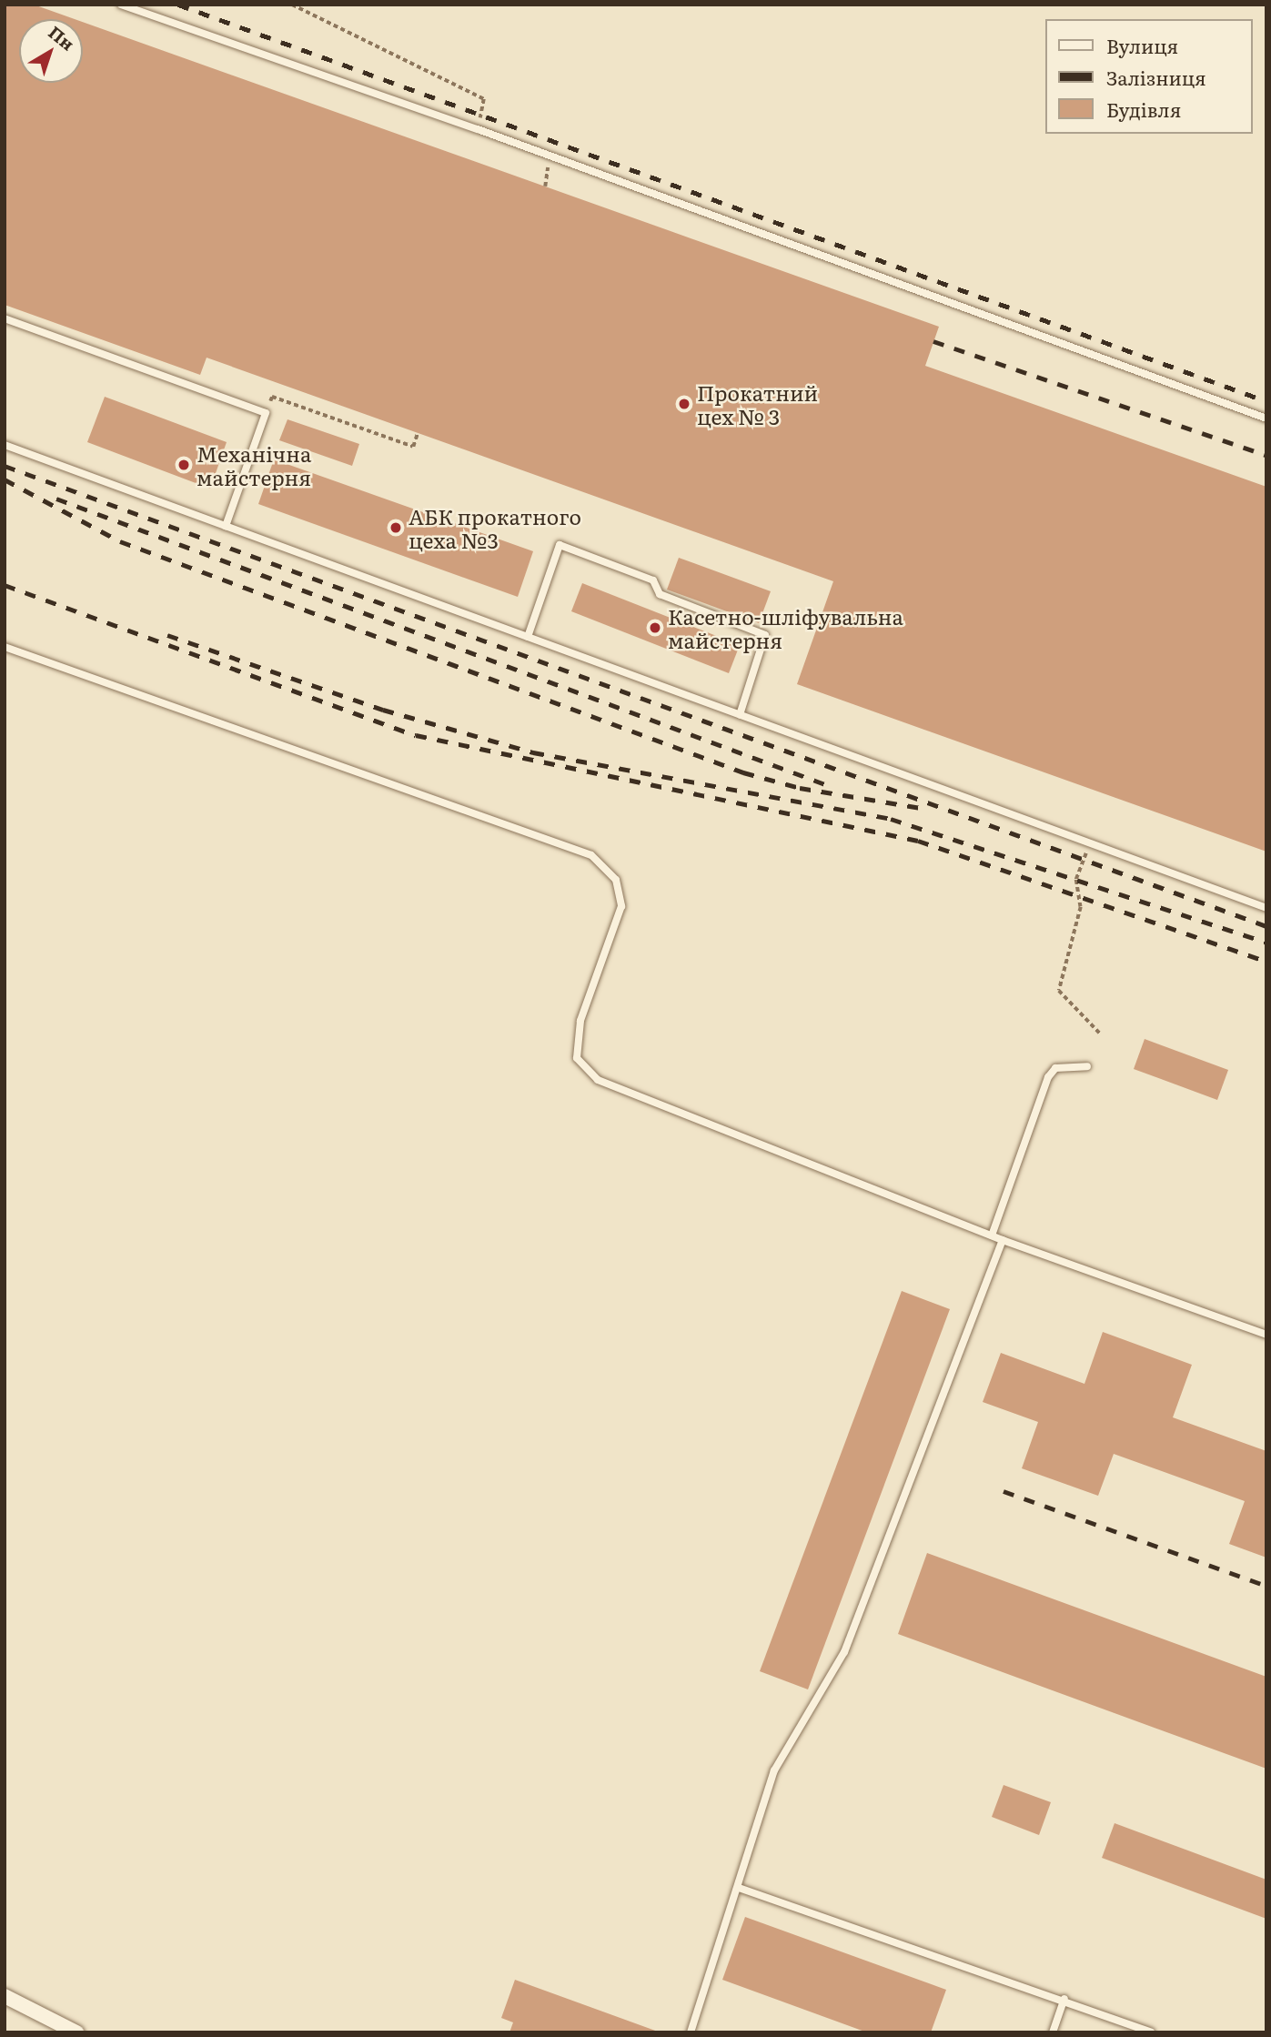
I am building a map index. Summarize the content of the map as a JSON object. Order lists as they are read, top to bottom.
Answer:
{
  "places": [
    "Прокатний цех № 3",
    "Механічна майстерня",
    "АБК прокатного цеха №3",
    "Касетно-шліфувальна майстерня"
  ],
  "legend": ["Вулиця", "Залізниця", "Будівля"],
  "north": "top right"
}
